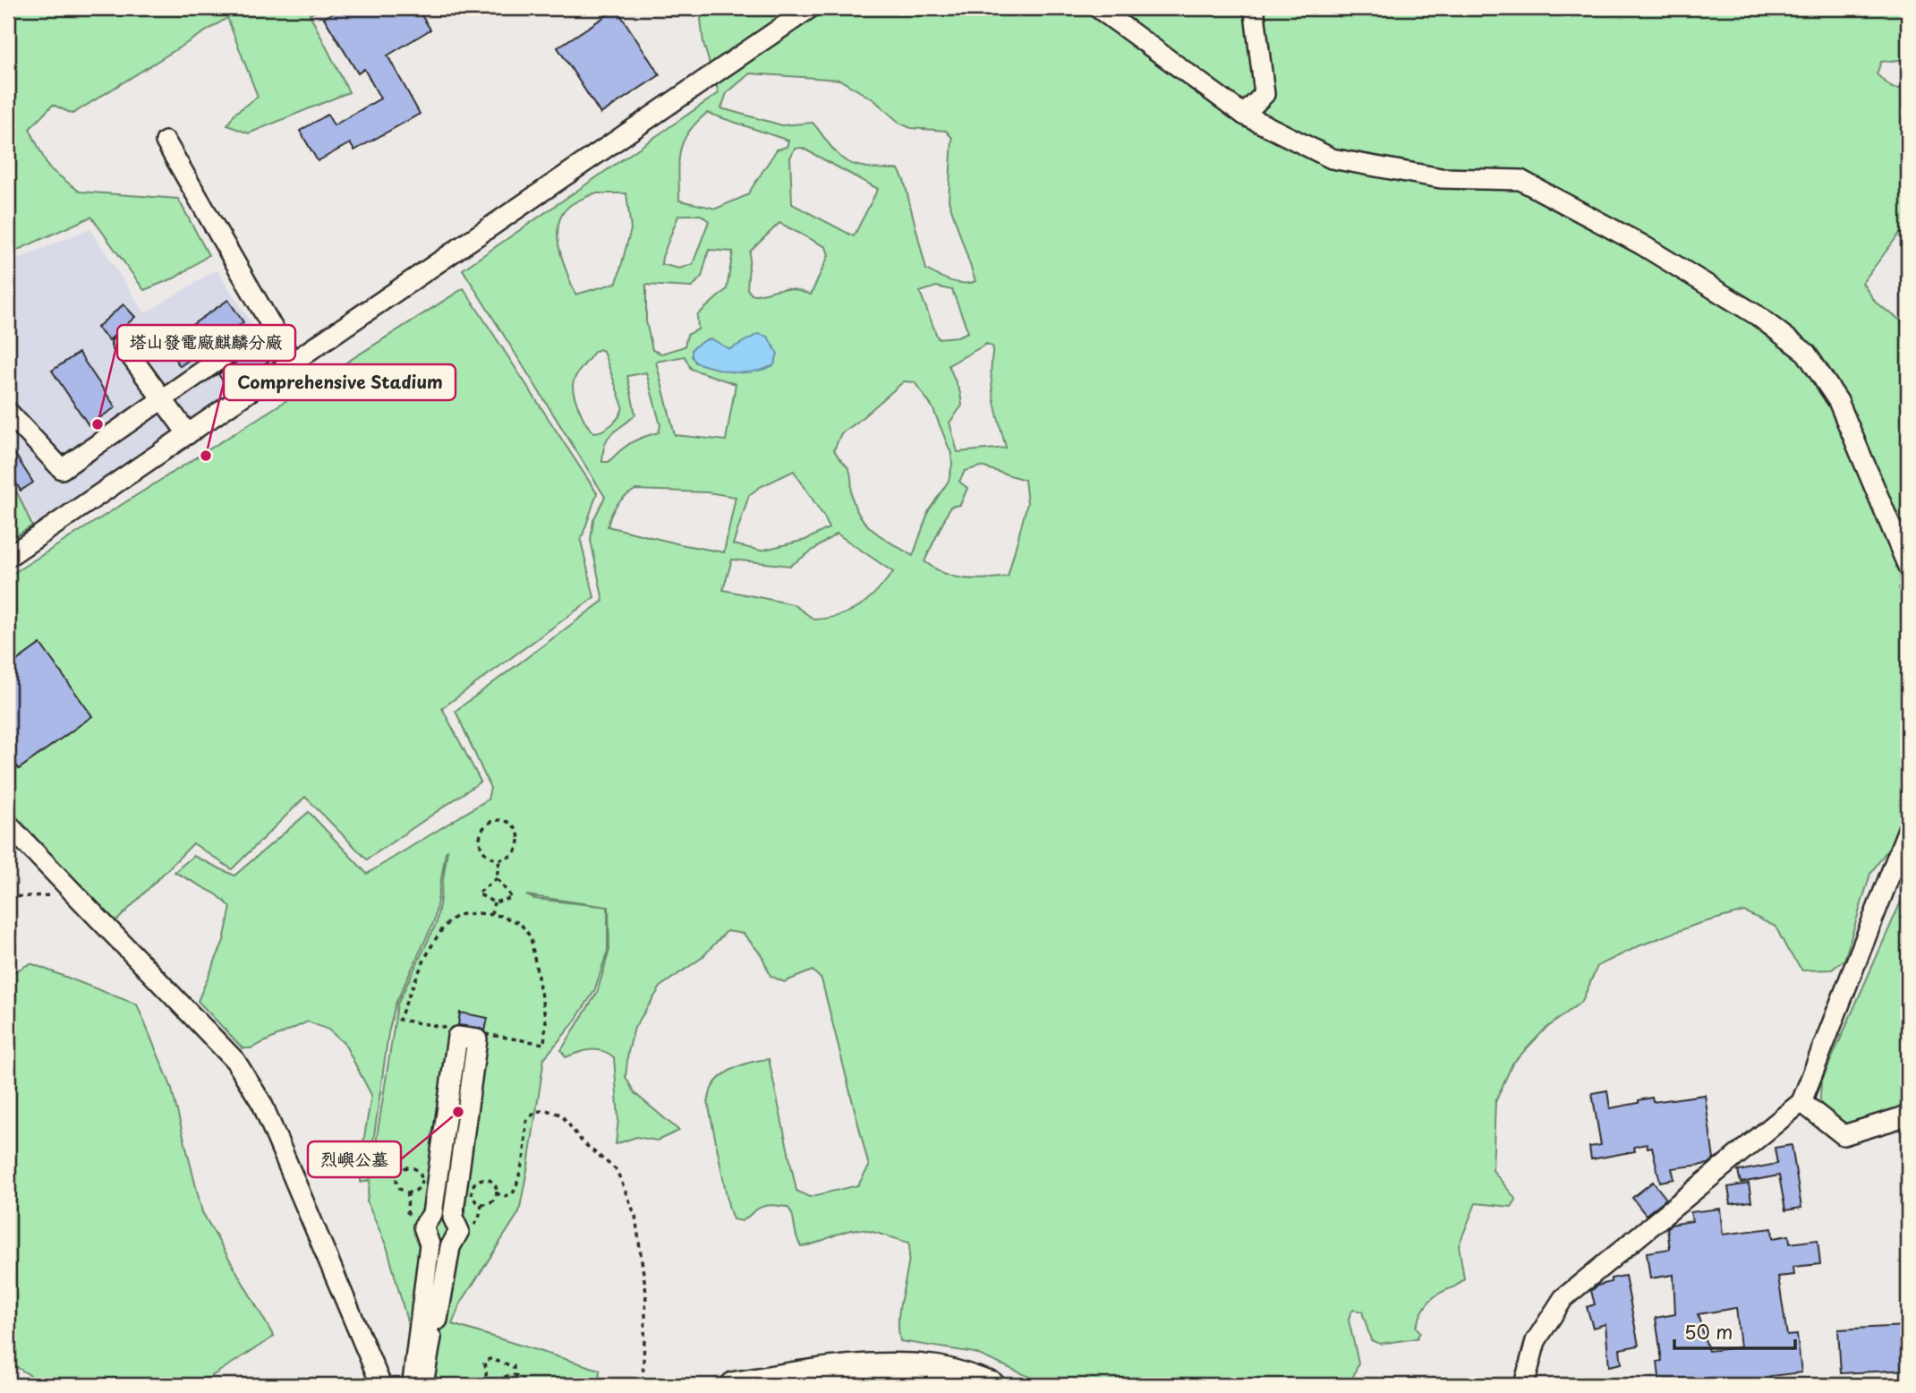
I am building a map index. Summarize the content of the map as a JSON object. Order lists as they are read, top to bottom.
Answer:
{
  "places": ["塔山發電廠麒麟分廠", "Comprehensive Stadium", "烈嶼公墓"],
  "scale_bar": "50 m"
}
